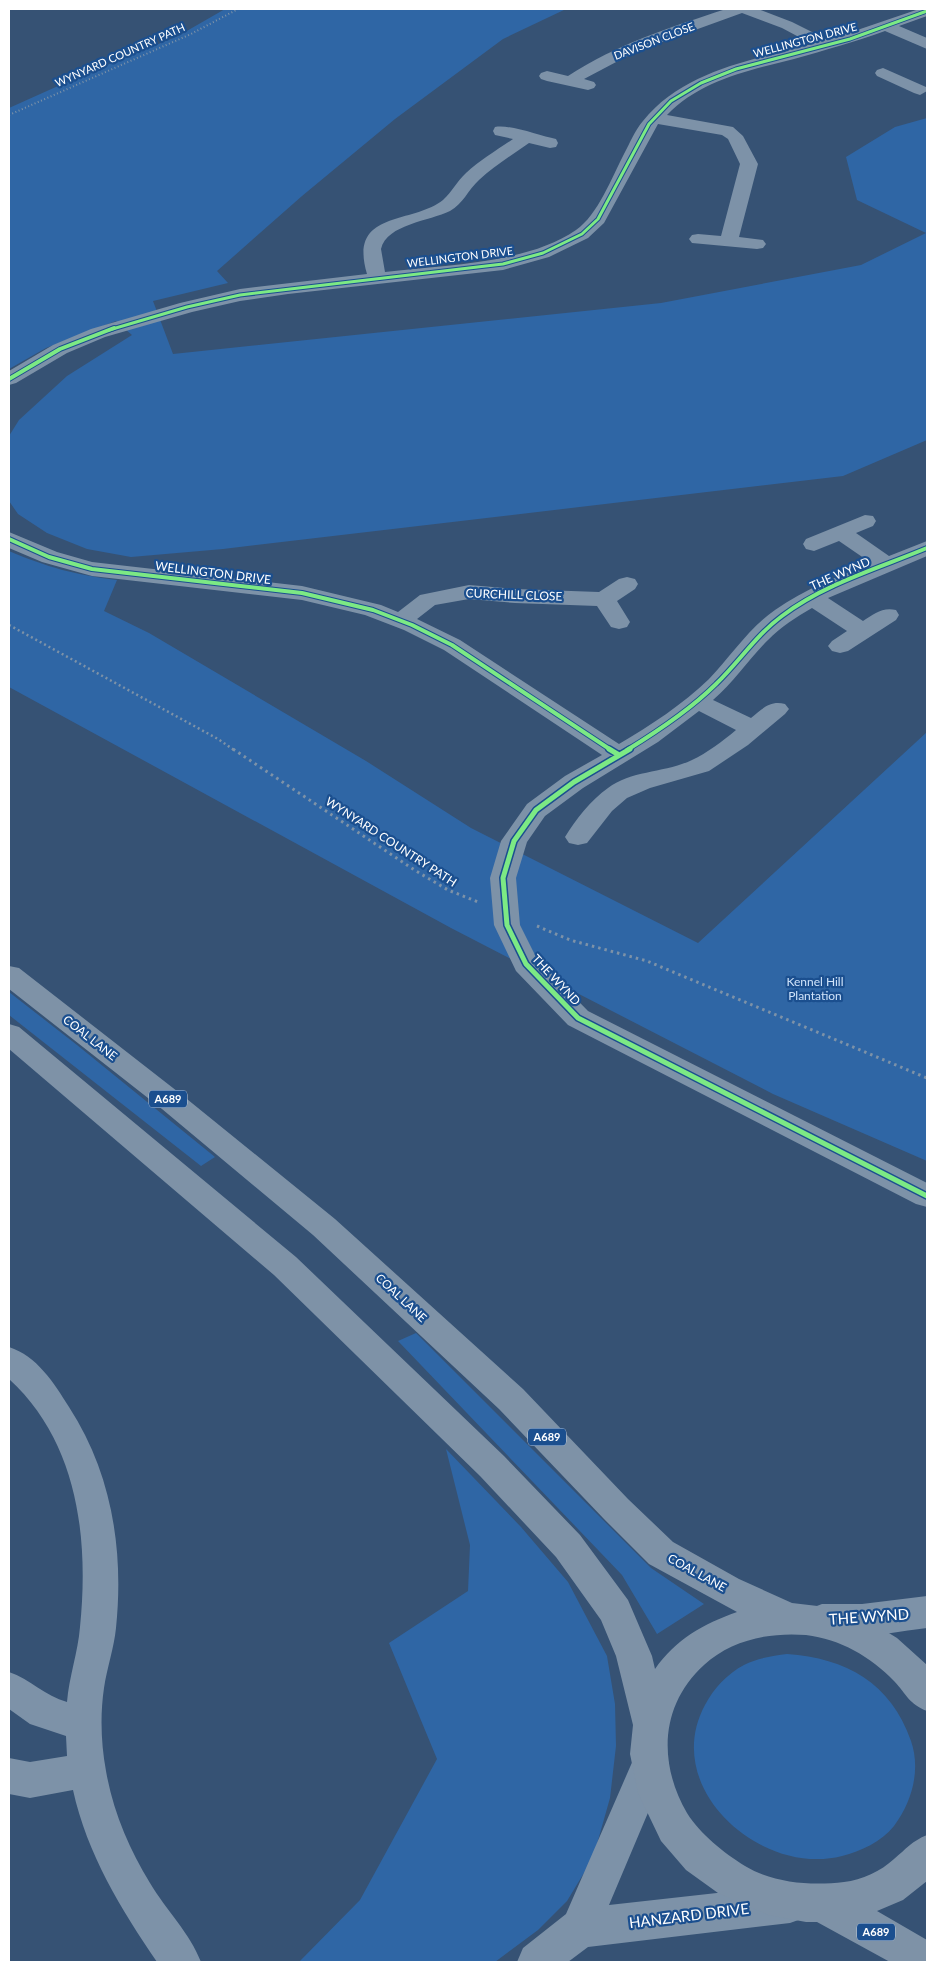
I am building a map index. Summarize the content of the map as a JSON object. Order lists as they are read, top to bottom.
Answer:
{
  "streets": {
    "highway": ["COAL LANE", "A689"],
    "street": [
      "WELLINGTON DRIVE",
      "DAVISON CLOSE",
      "THE WYND",
      "CURCHILL CLOSE",
      "HANZARD DRIVE"
    ],
    "path": ["WYNYARD COUNTRY PATH"]
  },
  "crossings": [
    ["WELLINGTON DRIVE", "THE WYND"],
    ["WELLINGTON DRIVE", "CURCHILL CLOSE"],
    ["WYNYARD COUNTRY PATH", "THE WYND"],
    ["THE WYND", "COAL LANE"],
    ["A689", "HANZARD DRIVE"]
  ],
  "parks": ["Kennel Hill Plantation"]
}
